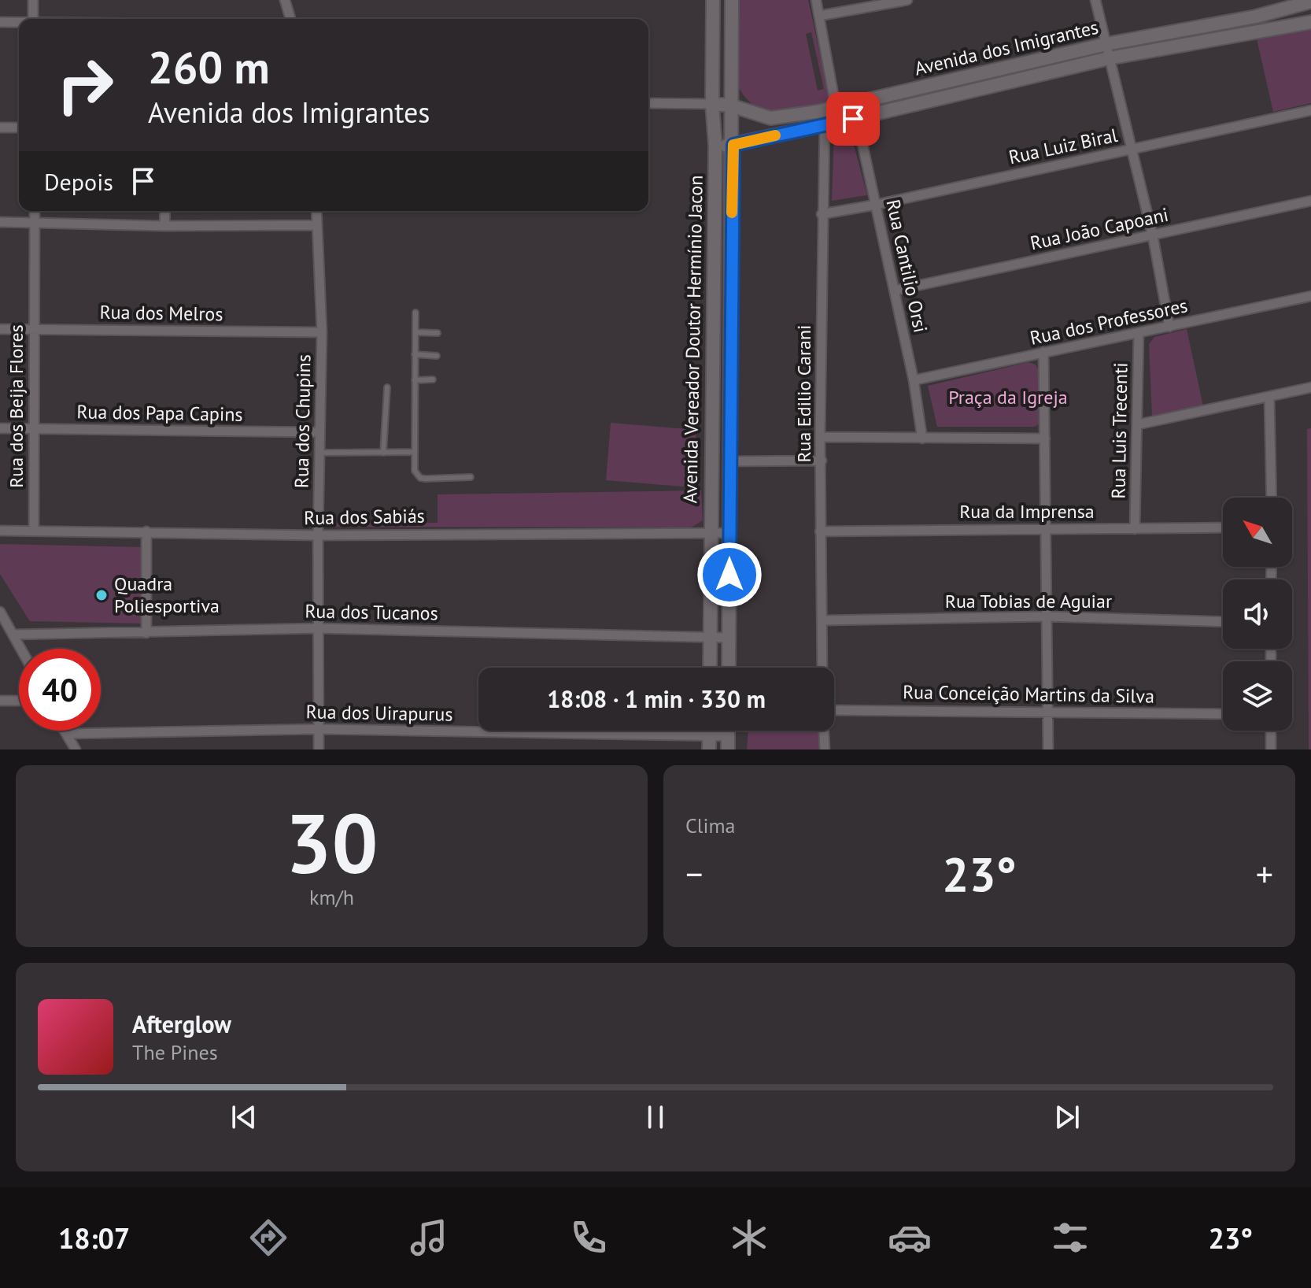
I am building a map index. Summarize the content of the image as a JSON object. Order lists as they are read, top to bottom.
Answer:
{
  "streets": {
    "street": [
      "Avenida dos Imigrantes",
      "Rua Luiz Biral",
      "Rua João Capoani",
      "Rua Cantilio Orsi",
      "Rua dos Melros",
      "Rua dos Professores",
      "Avenida Vereador Doutor Hermínio Jacon",
      "Rua Edilio Carani",
      "Rua dos Beija Flores",
      "Rua dos Papa Capins",
      "Rua dos Chupins",
      "Rua Luis Trecenti",
      "Rua da Imprensa",
      "Rua dos Sabiás",
      "Rua Tobias de Aguiar",
      "Rua dos Tucanos",
      "Rua Conceição Martins da Silva",
      "Rua dos Uirapurus"
    ]
  },
  "crossings": [
    ["Avenida dos Imigrantes", "Rua Cantilio Orsi"],
    ["Avenida dos Imigrantes", "Avenida Vereador Doutor Hermínio Jacon"],
    ["Avenida dos Imigrantes", "Rua Edilio Carani"],
    ["Rua Luiz Biral", "Rua Cantilio Orsi"],
    ["Rua Luiz Biral", "Rua Edilio Carani"],
    ["Rua João Capoani", "Rua Cantilio Orsi"],
    ["Rua Cantilio Orsi", "Rua dos Professores"],
    ["Rua Cantilio Orsi", "Rua Edilio Carani"],
    ["Rua dos Melros", "Rua dos Beija Flores"],
    ["Rua dos Melros", "Rua dos Chupins"],
    ["Rua dos Professores", "Rua Luis Trecenti"],
    ["Avenida Vereador Doutor Hermínio Jacon", "Rua dos Sabiás"],
    ["Avenida Vereador Doutor Hermínio Jacon", "Rua dos Tucanos"],
    ["Rua Edilio Carani", "Rua da Imprensa"],
    ["Rua Edilio Carani", "Rua Tobias de Aguiar"],
    ["Rua dos Beija Flores", "Rua dos Papa Capins"],
    ["Rua dos Beija Flores", "Rua dos Sabiás"],
    ["Rua dos Papa Capins", "Rua dos Chupins"],
    ["Rua dos Chupins", "Rua dos Sabiás"],
    ["Rua dos Chupins", "Rua dos Tucanos"],
    ["Rua dos Chupins", "Rua dos Uirapurus"],
    ["Rua Luis Trecenti", "Rua da Imprensa"]
  ],
  "parks": ["Praça da Igreja"],
  "places": ["Quadra Poliesportiva"],
  "north": "top left",
  "page": {
    "turn": ["260 m", "Avenida dos Imigrantes"],
    "then": "Depois",
    "limit": "40",
    "trip": "18:08 · 1 min · 330 m",
    "tile": [
      ["30", "km/h"],
      "Clima"
    ],
    "heat": ["−", "23°", "+"],
    "song": ["Afterglow", "The Pines"],
    "tabs": ["18:07", "23°"]
  }
}
